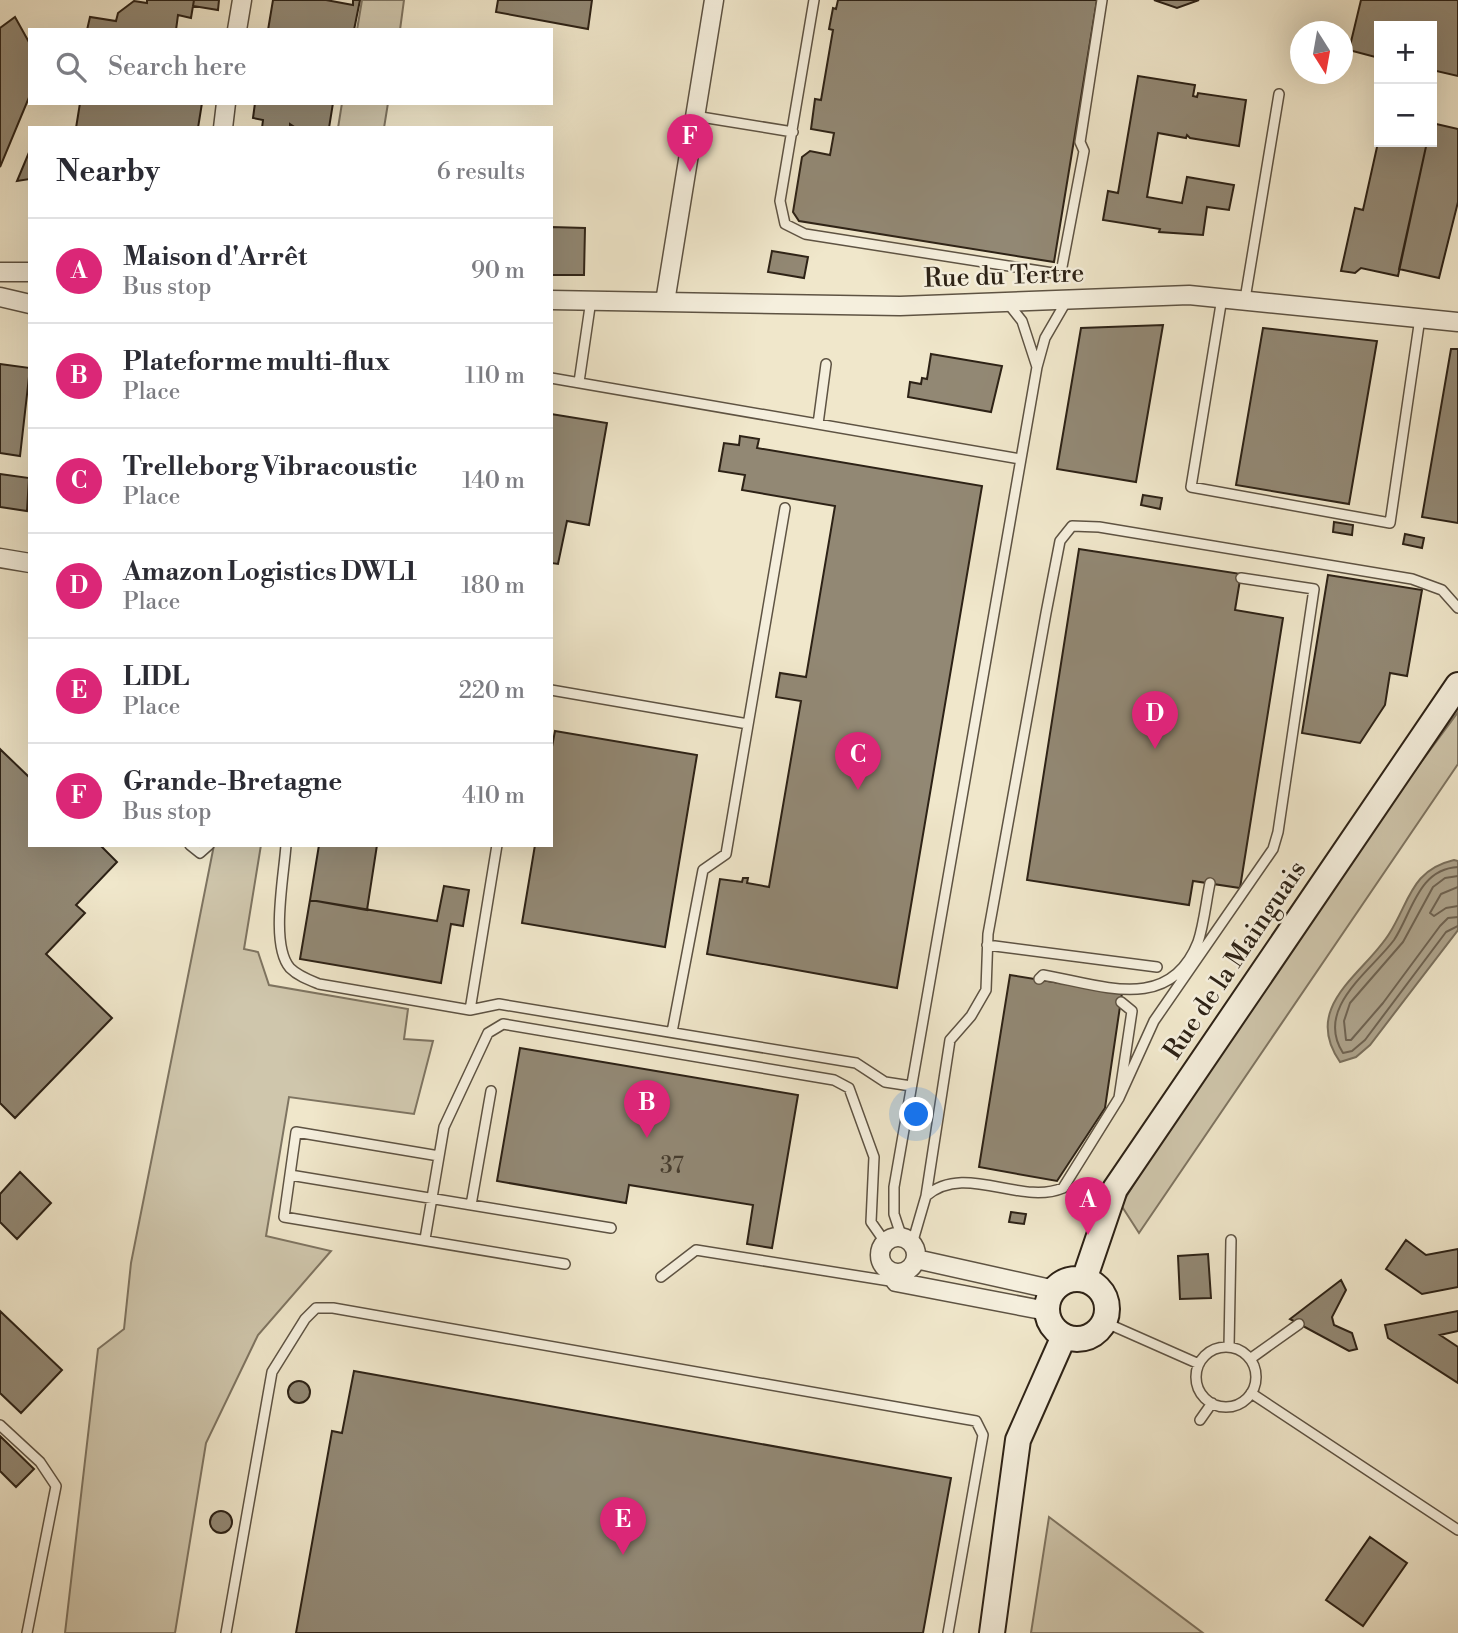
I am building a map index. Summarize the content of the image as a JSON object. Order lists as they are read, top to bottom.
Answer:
{
  "streets": {
    "street": ["Rue du Tertre", "Rue de la Mainguais"]
  },
  "house_numbers": ["37"],
  "north": "bottom",
  "page": {
    "map_buttons": ["+", "−"],
    "search": "Search here",
    "pins": [
      "F",
      "D",
      "C",
      "B",
      "A",
      "E"
    ],
    "heading": ["Nearby", "6 results"],
    "list": [
      {
        "mark": "A",
        "name": "Maison d'Arrêt",
        "note": "Bus stop",
        "value": "90 m"
      },
      {
        "mark": "B",
        "name": "Plateforme multi-flux",
        "note": "Place",
        "value": "110 m"
      },
      {
        "mark": "C",
        "name": "Trelleborg Vibracoustic",
        "note": "Place",
        "value": "140 m"
      },
      {
        "mark": "D",
        "name": "Amazon Logistics DWL1",
        "note": "Place",
        "value": "180 m"
      },
      {
        "mark": "E",
        "name": "LIDL",
        "note": "Place",
        "value": "220 m"
      },
      {
        "mark": "F",
        "name": "Grande-Bretagne",
        "note": "Bus stop",
        "value": "410 m"
      }
    ]
  }
}
